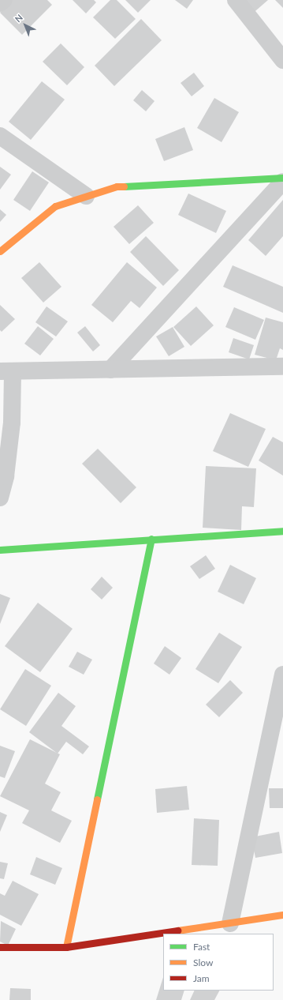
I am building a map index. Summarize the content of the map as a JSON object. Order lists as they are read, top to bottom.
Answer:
{
  "legend": ["Fast", "Slow", "Jam"],
  "north": "top left"
}
